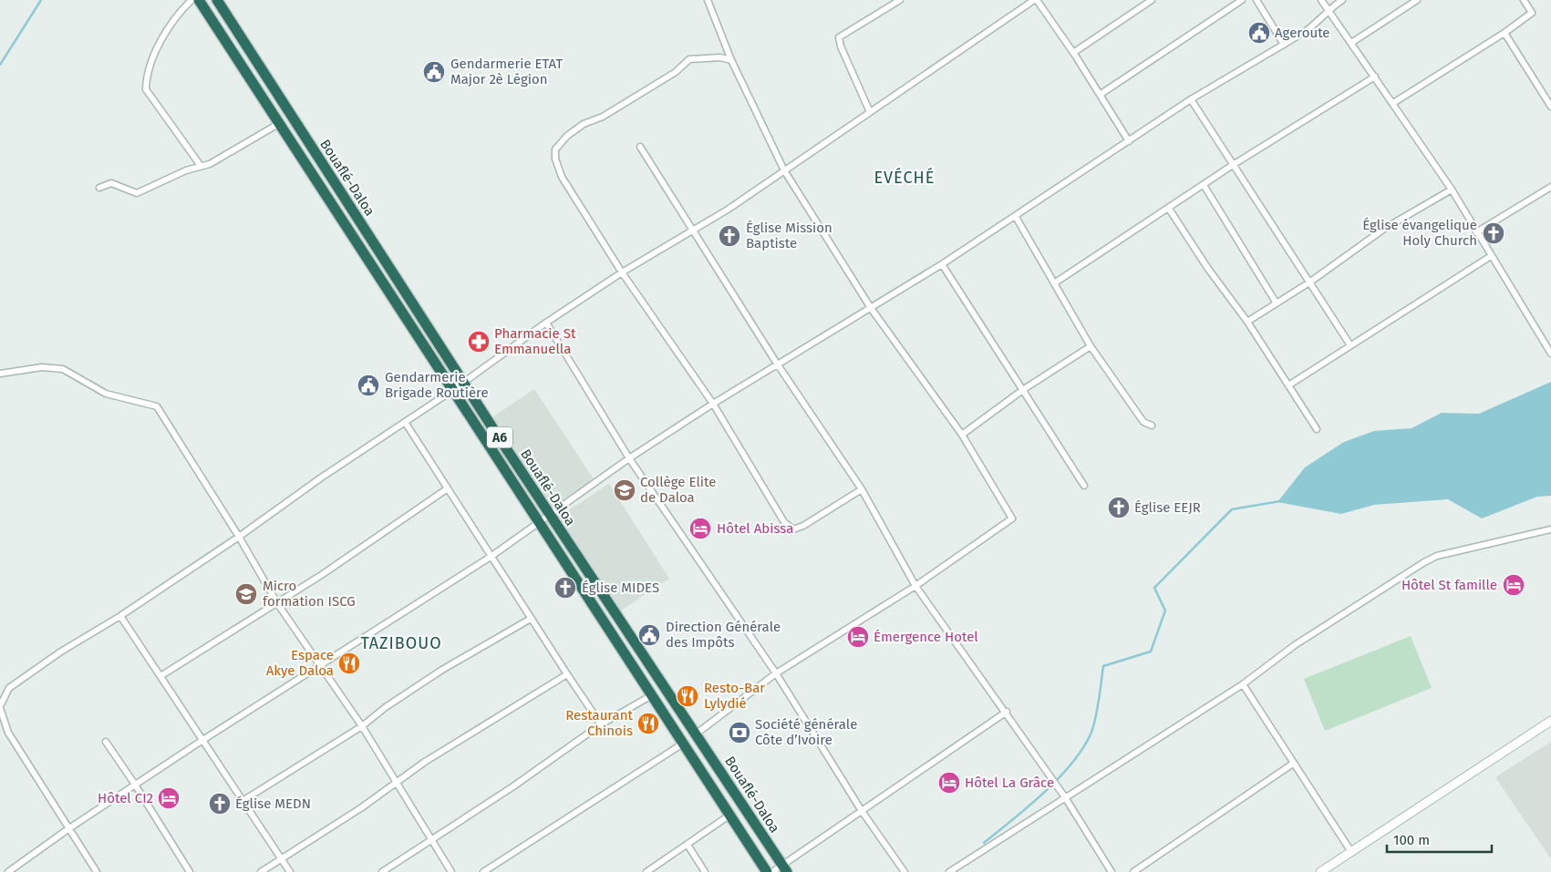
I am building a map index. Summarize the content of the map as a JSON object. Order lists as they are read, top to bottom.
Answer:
{
  "streets": {
    "highway": ["Bouaflé-Daloa", "A6"]
  },
  "districts": ["EVÉCHÉ", "TAZIBOUO"],
  "places": {
    "public building": [
      "Ageroute",
      "Gendarmerie ETAT Major 2è Légion",
      "Gendarmerie Brigade Routière",
      "Direction Générale des Impôts"
    ],
    "church": [
      "Église évangelique Holy Church",
      "Église Mission Baptiste",
      "Église EEJR",
      "Église MIDES",
      "Église MEDN"
    ],
    "pharmacy": ["Pharmacie St Emmanuella"],
    "school or university": ["Collège Elite de Daloa", "Micro formation ISCG"],
    "hotel": [
      "Hôtel Abissa",
      "Hôtel St famille",
      "Émergence Hotel",
      "Hôtel La Grâce",
      "Hôtel CI2"
    ],
    "restaurant": ["Espace Akye Daloa", "Resto-Bar Lylydié", "Restaurant Chinois"],
    "bank": ["Société générale Côte d’Ivoire"]
  },
  "scale_bar": "100 m"
}
